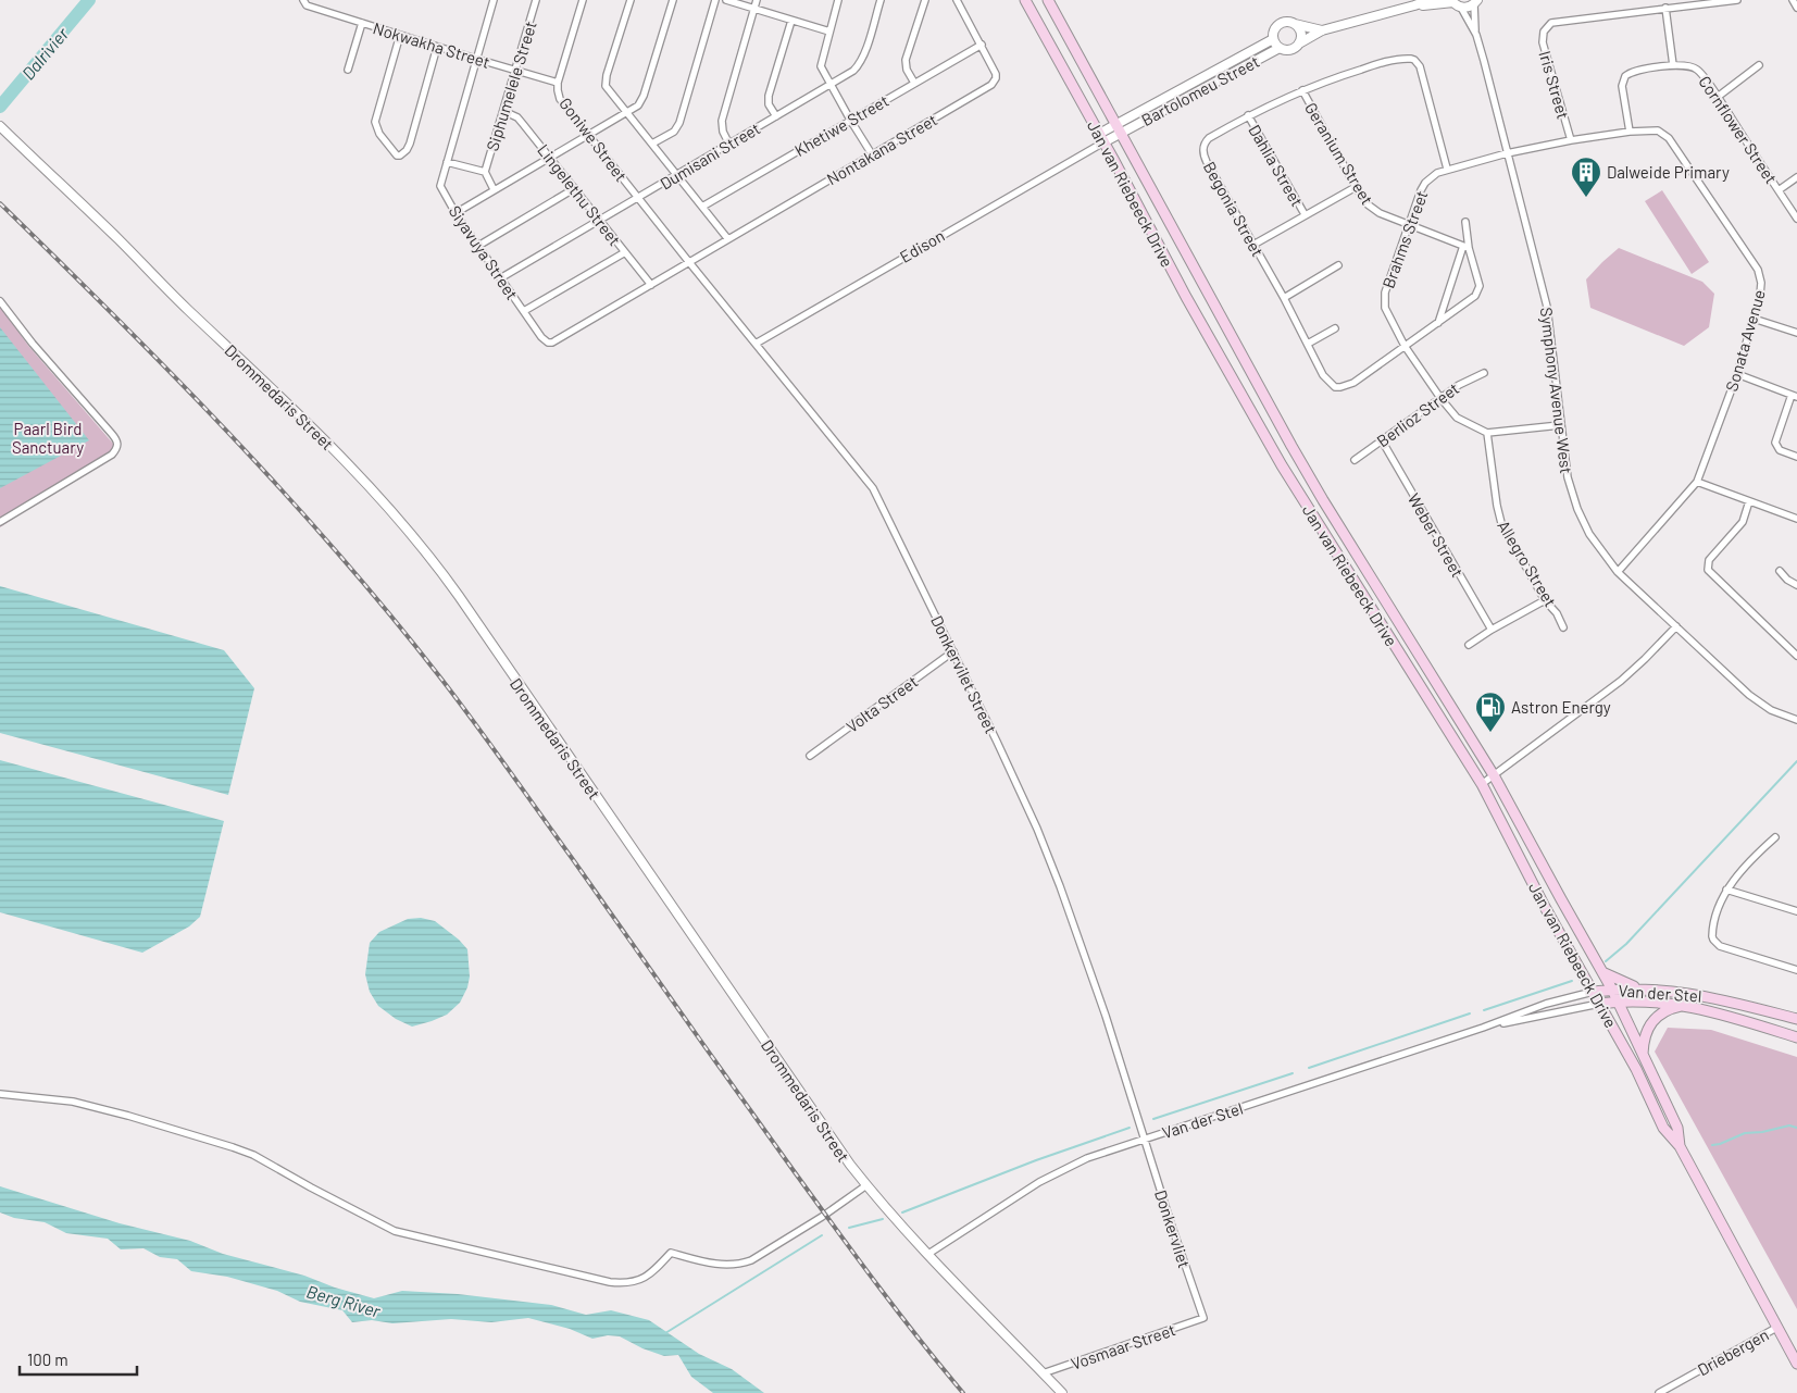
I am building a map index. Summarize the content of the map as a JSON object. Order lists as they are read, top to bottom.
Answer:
{
  "streets": {
    "main road": ["Jan van Riebeeck Drive", "Van der Stel"],
    "street": [
      "Nokwakha Street",
      "Iris Street",
      "Siphumelele Street",
      "Bartolomeu Street",
      "Khetiwe Street",
      "Cornflower Street",
      "Goniwe Street",
      "Nontakana Street",
      "Geranium Street",
      "Dumisani Street",
      "Dahlia Street",
      "Lingelethu Street",
      "Begonia Street",
      "Brahms Street",
      "Edison",
      "Siyavuya Street",
      "Sonata Avenue",
      "Symphony Avenue West",
      "Drommedaris Street",
      "Berlioz Street",
      "Weber Street",
      "Allegro Street",
      "Donkervilet Street",
      "Volta Street",
      "Donkervliet",
      "Vosmaar Street",
      "Driebergen"
    ]
  },
  "crossings": [
    ["Nokwakha Street", "Siphumelele Street"],
    ["Nokwakha Street", "Goniwe Street"],
    ["Nokwakha Street", "Siyavuya Street"],
    ["Iris Street", "Sonata Avenue"],
    ["Siphumelele Street", "Lingelethu Street"],
    ["Bartolomeu Street", "Jan van Riebeeck Drive"],
    ["Khetiwe Street", "Nontakana Street"],
    ["Cornflower Street", "Sonata Avenue"],
    ["Goniwe Street", "Nontakana Street"],
    ["Goniwe Street", "Dumisani Street"],
    ["Goniwe Street", "Siyavuya Street"],
    ["Goniwe Street", "Donkervilet Street"],
    ["Nontakana Street", "Siyavuya Street"],
    ["Nontakana Street", "Donkervilet Street"],
    ["Geranium Street", "Begonia Street"],
    ["Geranium Street", "Brahms Street"],
    ["Dumisani Street", "Lingelethu Street"],
    ["Dumisani Street", "Siyavuya Street"],
    ["Dahlia Street", "Begonia Street"],
    ["Jan van Riebeeck Drive", "Edison"],
    ["Jan van Riebeeck Drive", "Van der Stel"],
    ["Jan van Riebeeck Drive", "Driebergen"],
    ["Lingelethu Street", "Siyavuya Street"],
    ["Begonia Street", "Brahms Street"],
    ["Brahms Street", "Sonata Avenue"],
    ["Brahms Street", "Symphony Avenue West"],
    ["Brahms Street", "Berlioz Street"],
    ["Brahms Street", "Allegro Street"],
    ["Edison", "Donkervilet Street"],
    ["Siyavuya Street", "Donkervilet Street"],
    ["Sonata Avenue", "Symphony Avenue West"],
    ["Drommedaris Street", "Van der Stel"],
    ["Drommedaris Street", "Vosmaar Street"],
    ["Berlioz Street", "Weber Street"],
    ["Donkervilet Street", "Volta Street"],
    ["Donkervilet Street", "Van der Stel"],
    ["Donkervilet Street", "Donkervliet"],
    ["Van der Stel", "Donkervliet"],
    ["Donkervliet", "Vosmaar Street"]
  ],
  "water": ["Dalrivier", "Berg River"],
  "parks": ["Paarl Bird Sanctuary"],
  "places": {
    "building": ["Dalweide Primary"],
    "fuel station": ["Astron Energy"]
  },
  "scale_bar": "100 m"
}
